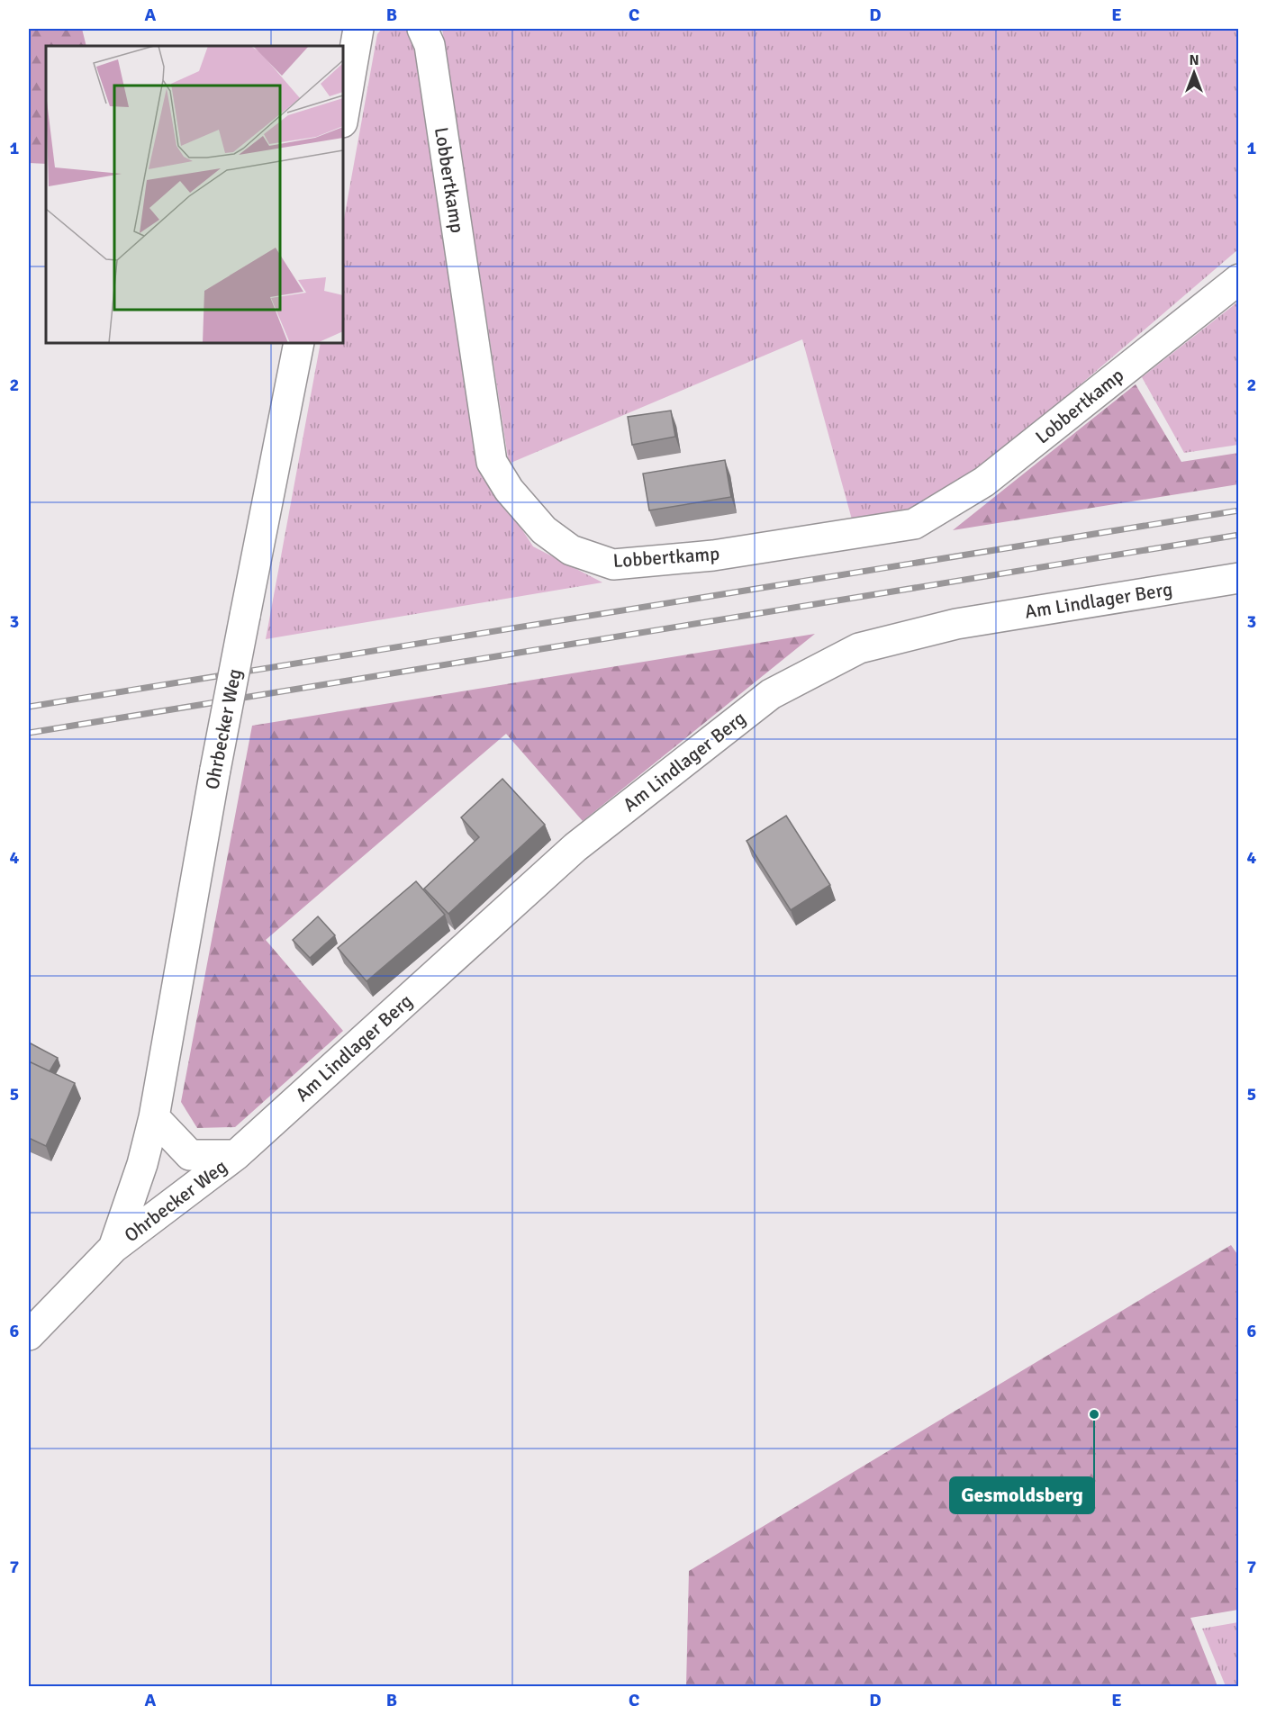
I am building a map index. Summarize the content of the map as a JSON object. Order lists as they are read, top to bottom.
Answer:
{
  "streets": {
    "street": ["Lobbertkamp", "Am Lindlager Berg", "Ohrbecker Weg"]
  },
  "crossings": [
    ["Am Lindlager Berg", "Ohrbecker Weg"]
  ],
  "places": ["Gesmoldsberg"],
  "north": "top",
  "grid": {
    "columns": [
      "A",
      "B",
      "C",
      "D",
      "E"
    ],
    "rows": [
      "1",
      "2",
      "3",
      "4",
      "5",
      "6",
      "7"
    ]
  }
}
